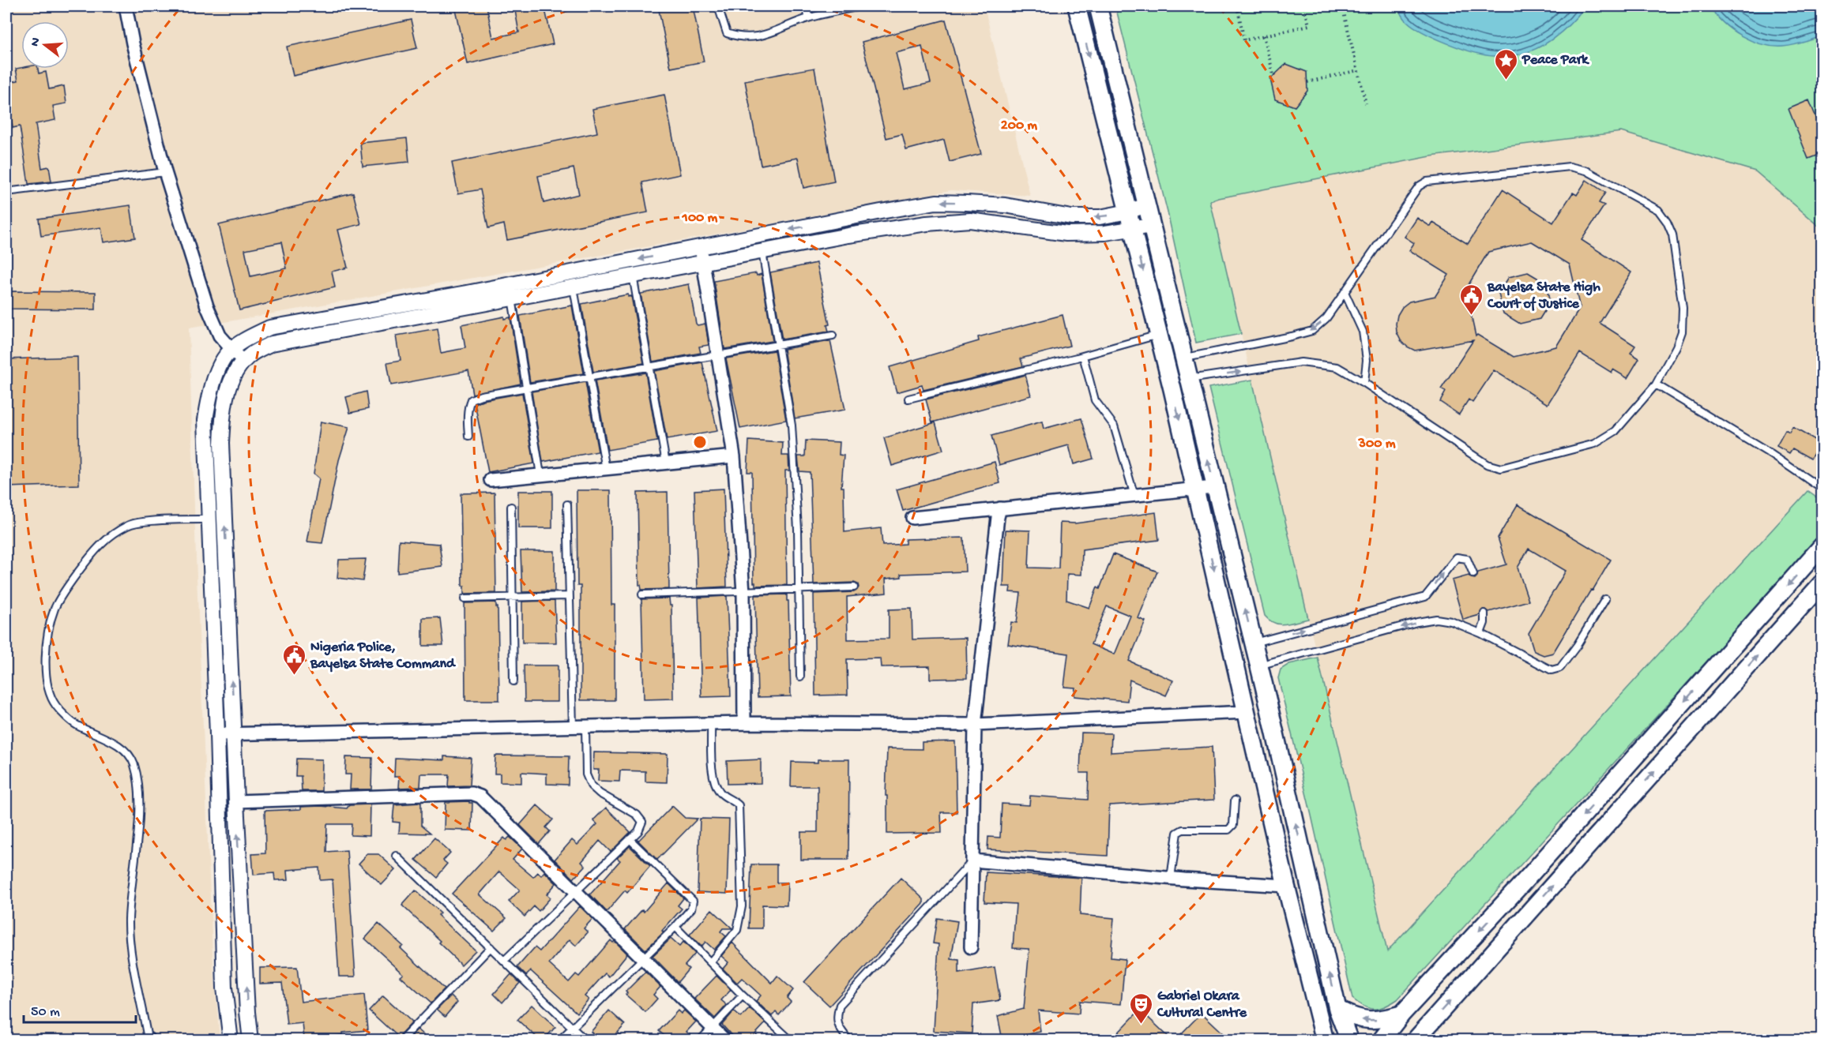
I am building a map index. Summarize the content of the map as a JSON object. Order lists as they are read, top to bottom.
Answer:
{
  "places": {
    "place": ["Peace Park"],
    "public building": ["Bayelsa State High Court of Justice", "Nigeria Police, Bayelsa State Command"],
    "theatre": ["Gabriel Okara Cultural Centre"]
  },
  "scale_bar": "50 m",
  "north": "left",
  "rings": ["200 m", "100 m", "300 m"]
}
